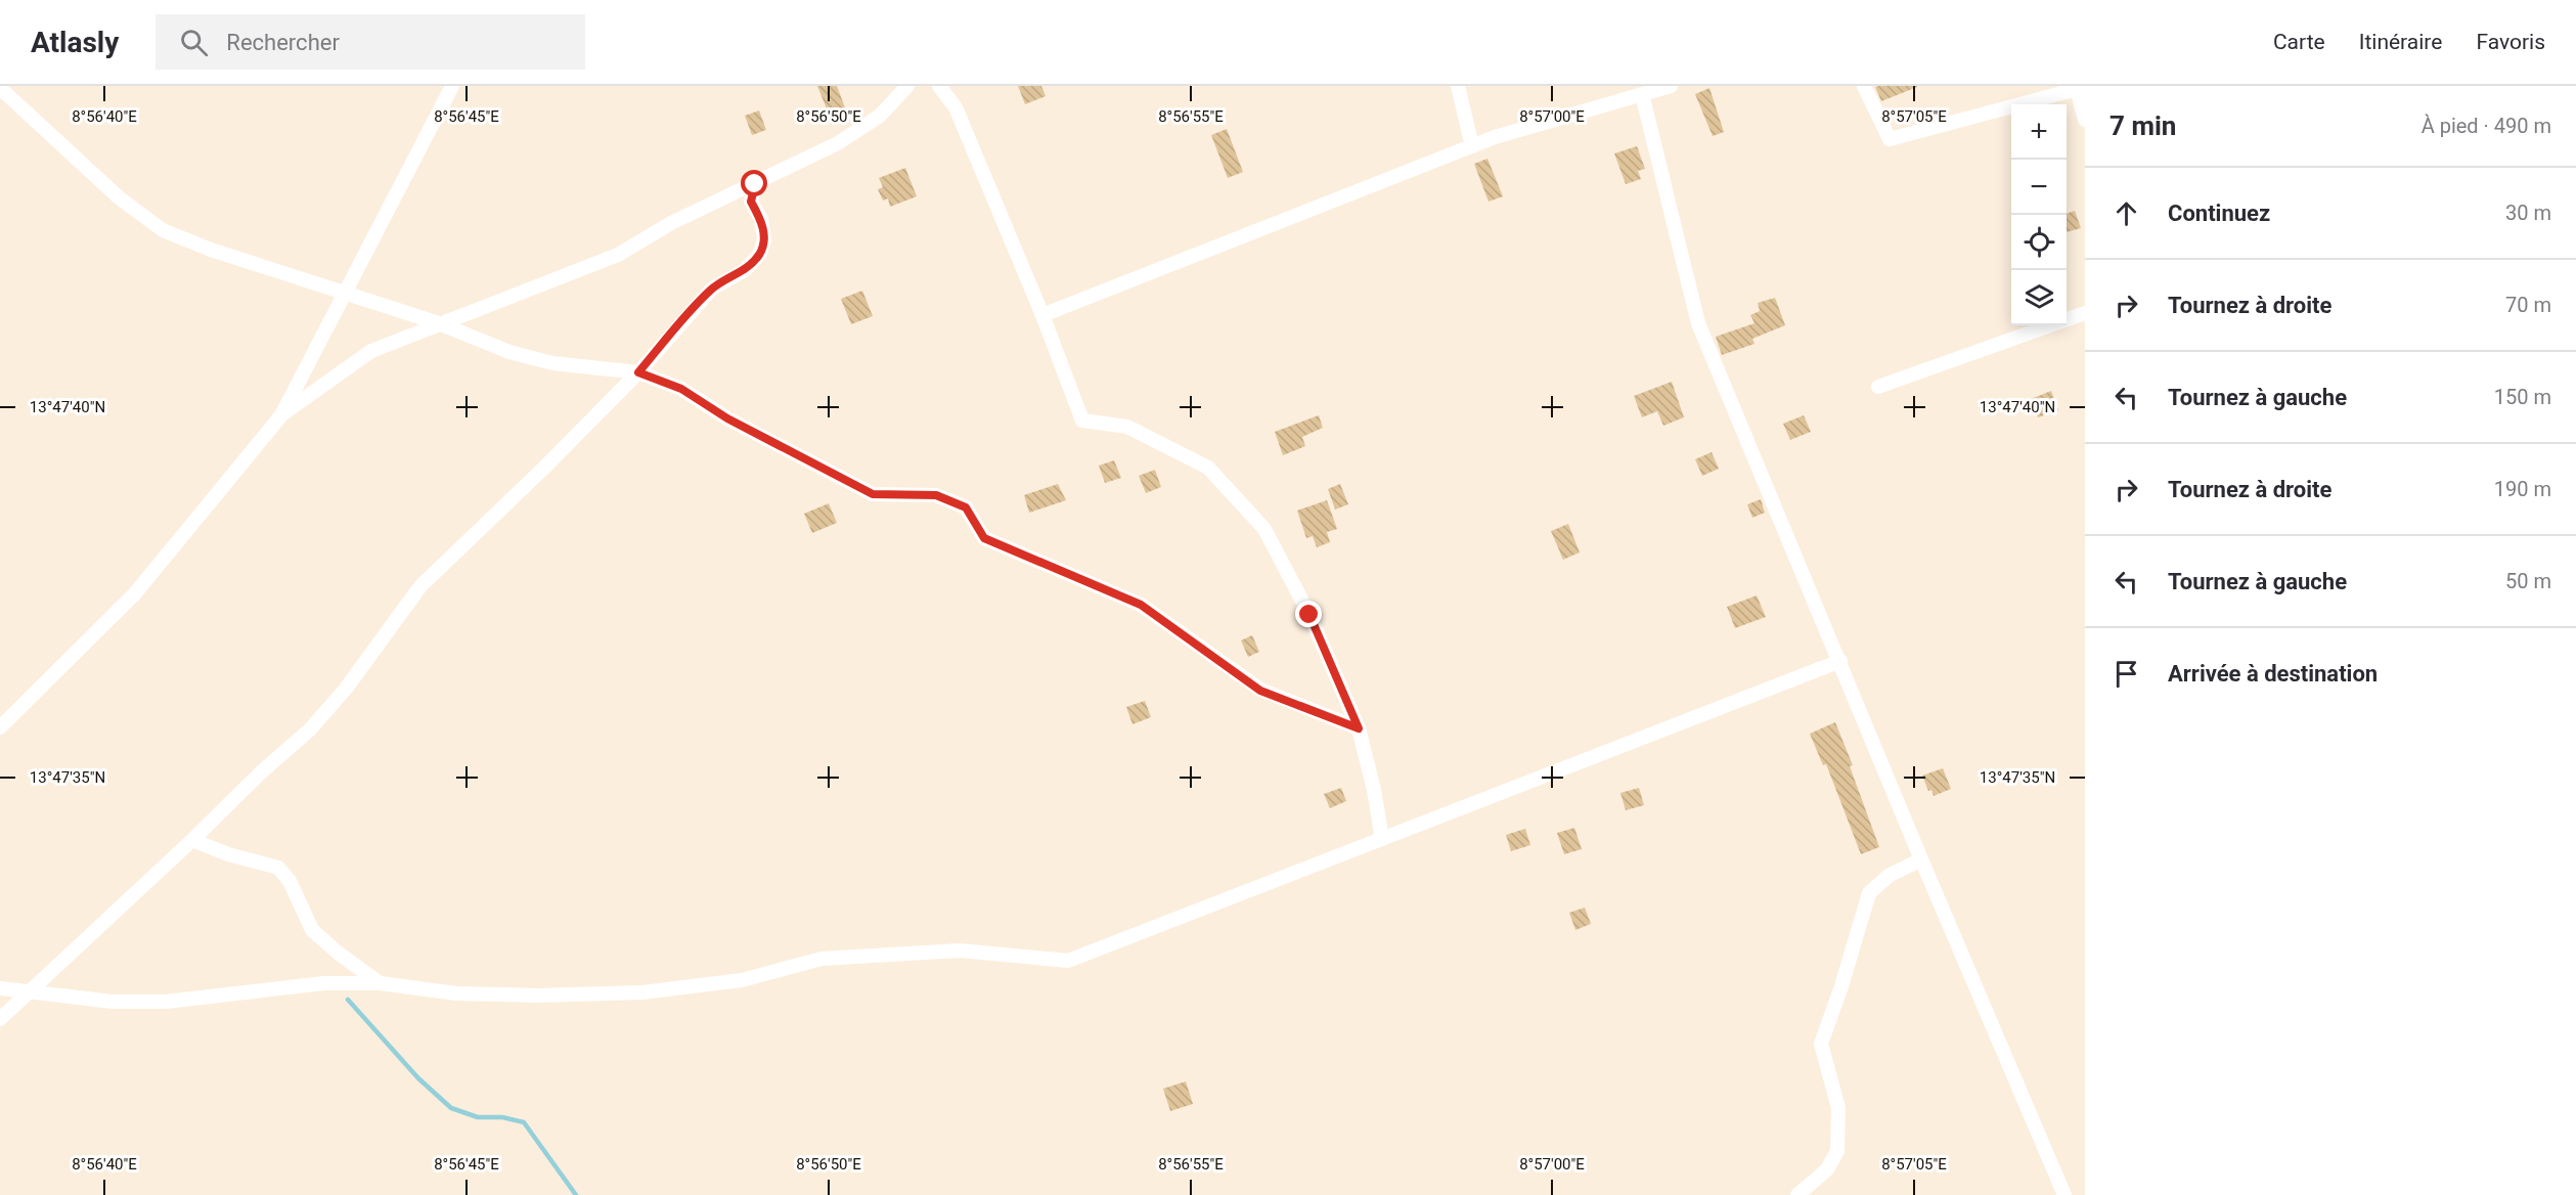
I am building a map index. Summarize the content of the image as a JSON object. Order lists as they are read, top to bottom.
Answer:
{
  "page": {
    "header": "Atlasly",
    "search": "Rechercher",
    "nav": ["Carte", "Itinéraire", "Favoris"],
    "heading": ["7 min", "À pied · 490 m"],
    "map_buttons": ["+", "−"],
    "list": [
      ["Continuez", "30 m"],
      ["Tournez à droite", "70 m"],
      ["Tournez à gauche", "150 m"],
      ["Tournez à droite", "190 m"],
      ["Tournez à gauche", "50 m"],
      "Arrivée à destination"
    ]
  },
  "coordinates": [
    "8°56'40\"E",
    "8°56'45\"E",
    "8°56'50\"E",
    "8°56'55\"E",
    "8°57'00\"E",
    "8°57'05\"E",
    "13°47'40\"N",
    "13°47'35\"N"
  ]
}
